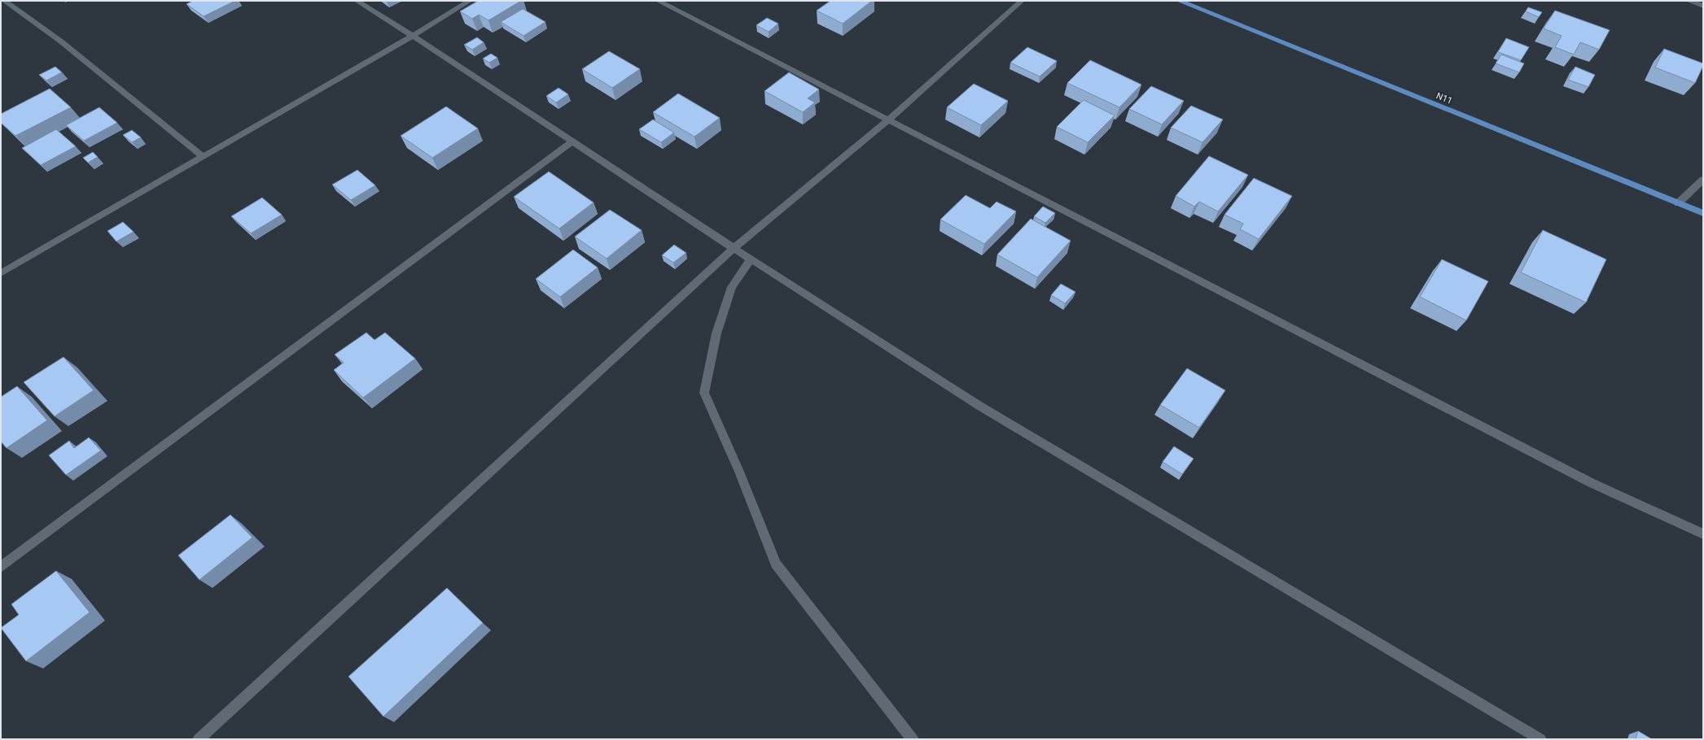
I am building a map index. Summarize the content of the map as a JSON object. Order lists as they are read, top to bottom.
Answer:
{
  "streets": {
    "main road": ["N11"]
  }
}
